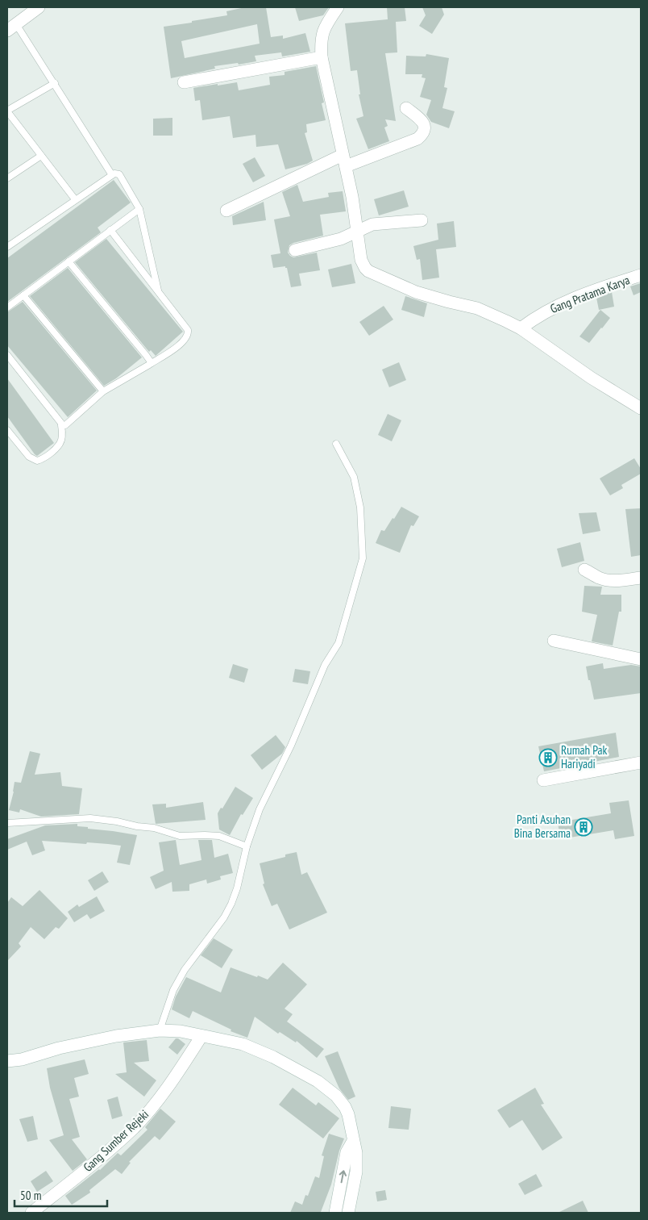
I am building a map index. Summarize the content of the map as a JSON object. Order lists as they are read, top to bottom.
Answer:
{
  "streets": {
    "street": ["Gang Pratama Karya", "Gang Sumber Rejeki"]
  },
  "places": {
    "building": ["Rumah Pak Hariyadi", "Panti Asuhan Bina Bersama"]
  },
  "scale_bar": "50 m"
}
